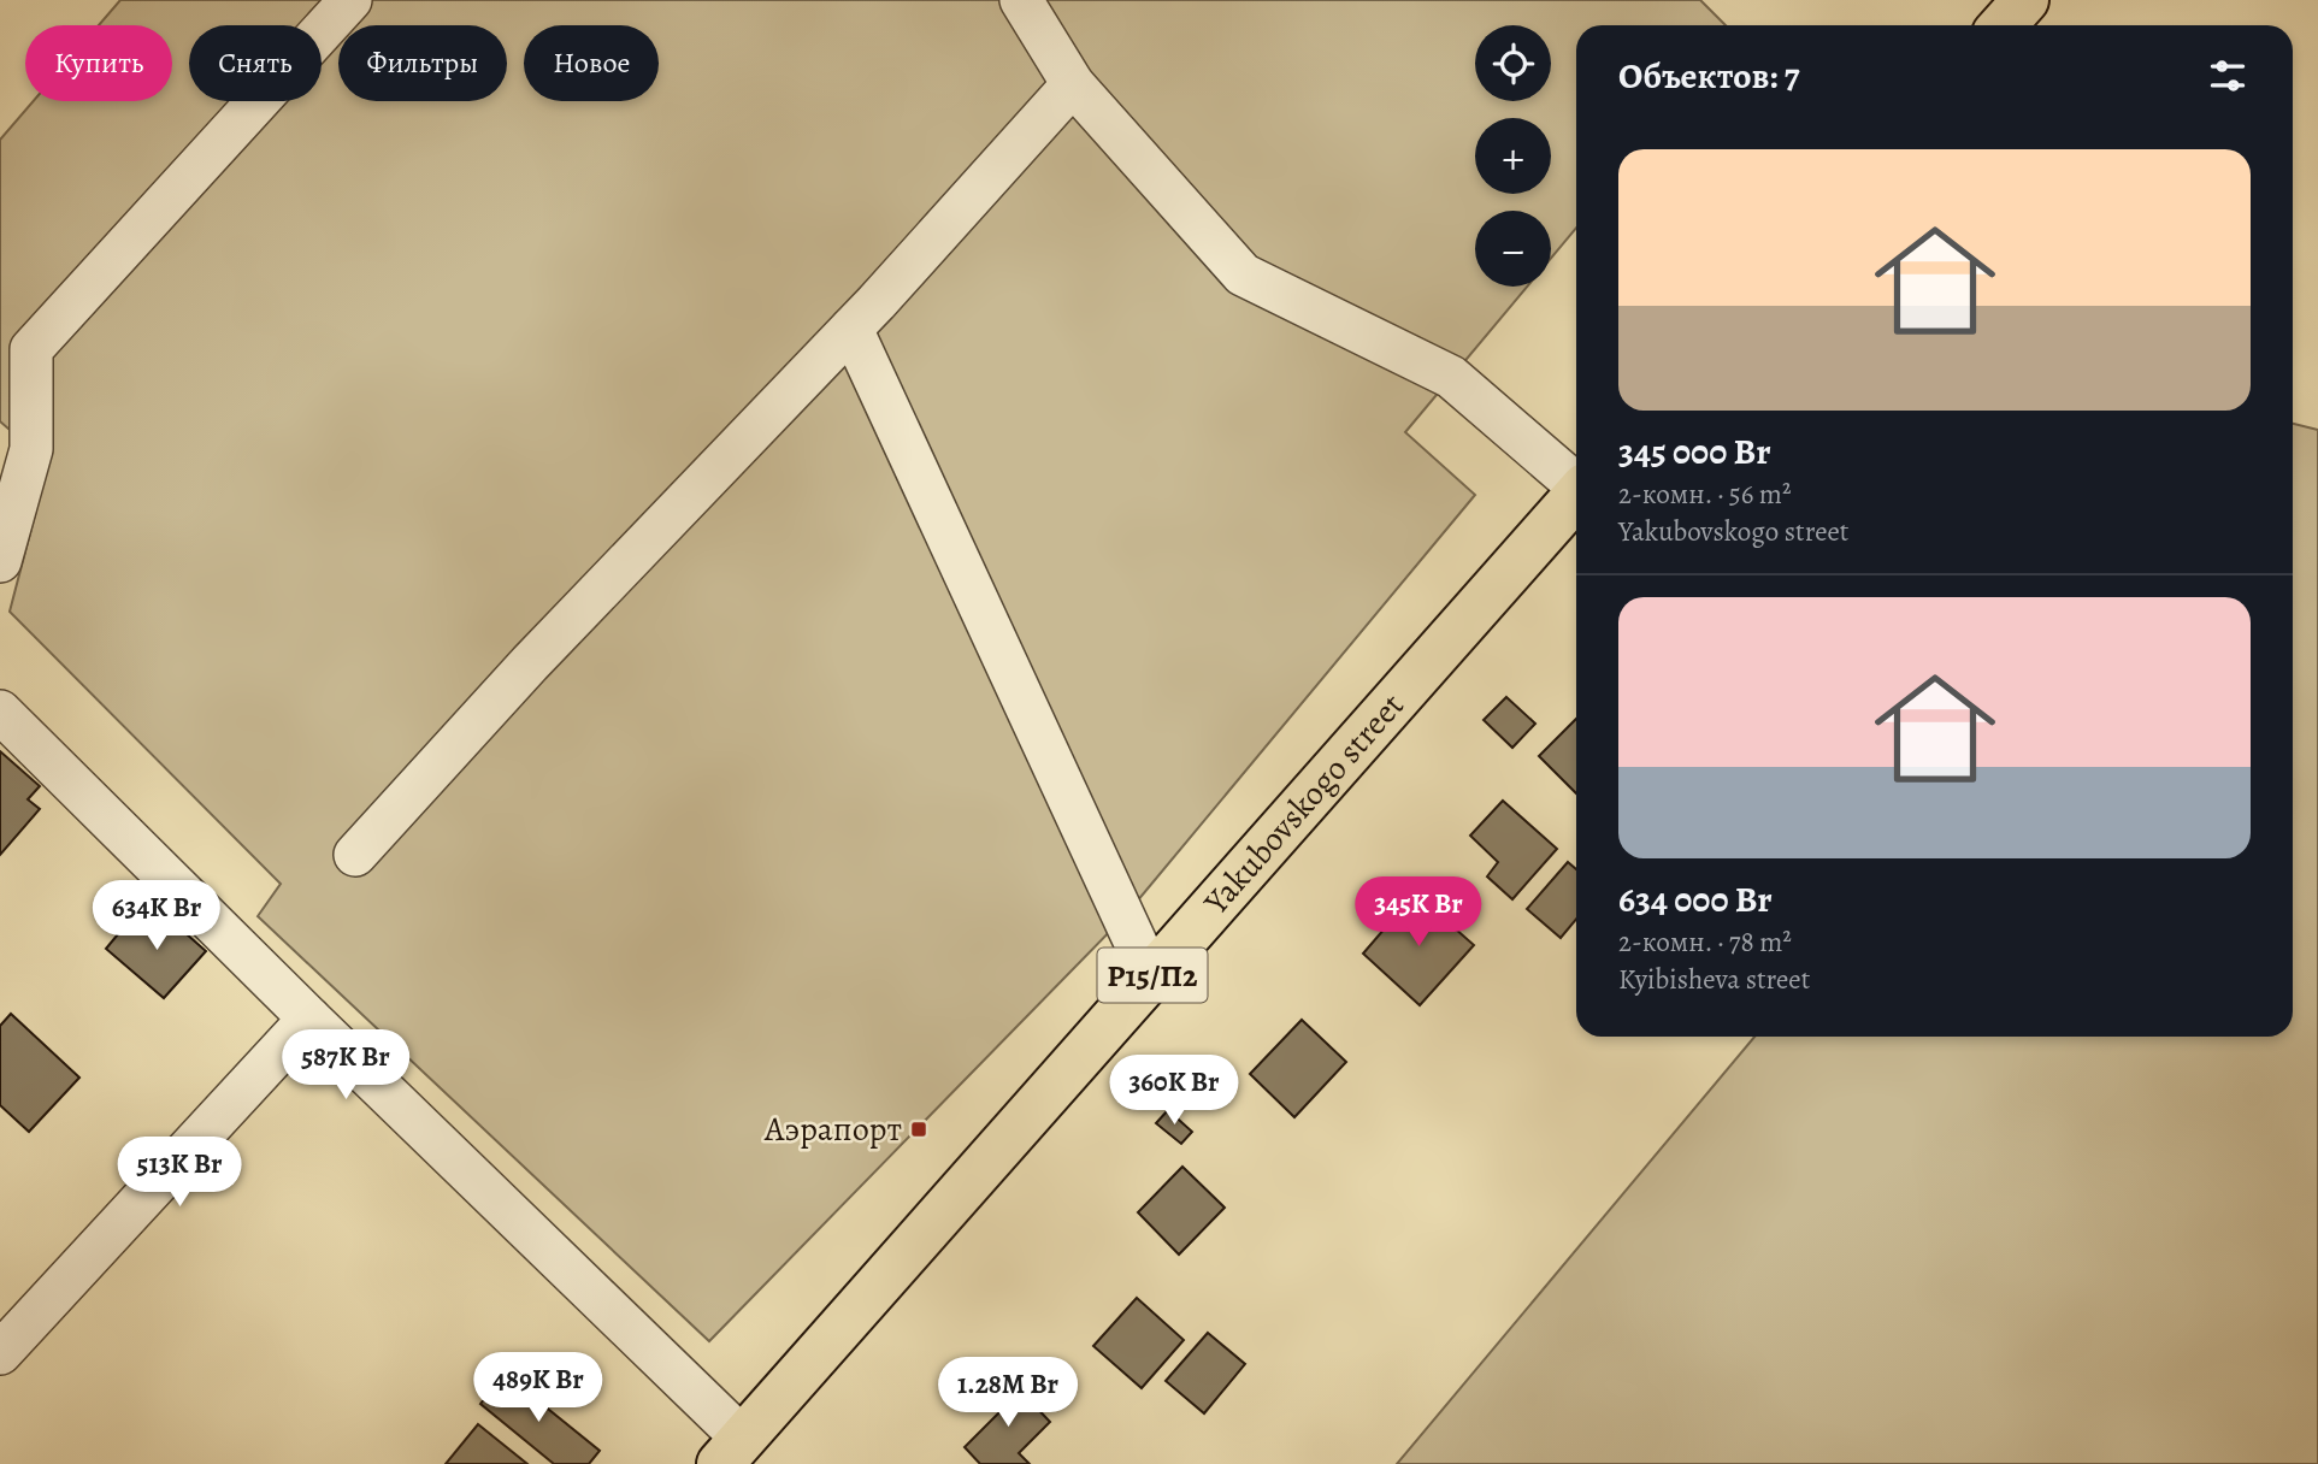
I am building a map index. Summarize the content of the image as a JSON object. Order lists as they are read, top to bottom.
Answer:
{
  "streets": {
    "main road": ["Yakubovskogo street", "Р15/П2"]
  },
  "places": {
    "transit": ["Аэрапорт"]
  },
  "page": {
    "map_buttons": ["+", "−"],
    "chip": [
      "Купить",
      "Снять",
      "Фильтры",
      "Новое"
    ],
    "heading": "Объектов: 7",
    "list": [
      {
        "name": "345 000 Br",
        "note": "2-комн. · 56 m² · Yakubovskogo street"
      },
      {
        "name": "634 000 Br",
        "note": "2-комн. · 78 m² · Kyibisheva street"
      }
    ],
    "price": [
      "345K Br",
      "634K Br",
      "587K Br",
      "360K Br",
      "513K Br",
      "489K Br",
      "1.28M Br"
    ]
  }
}
